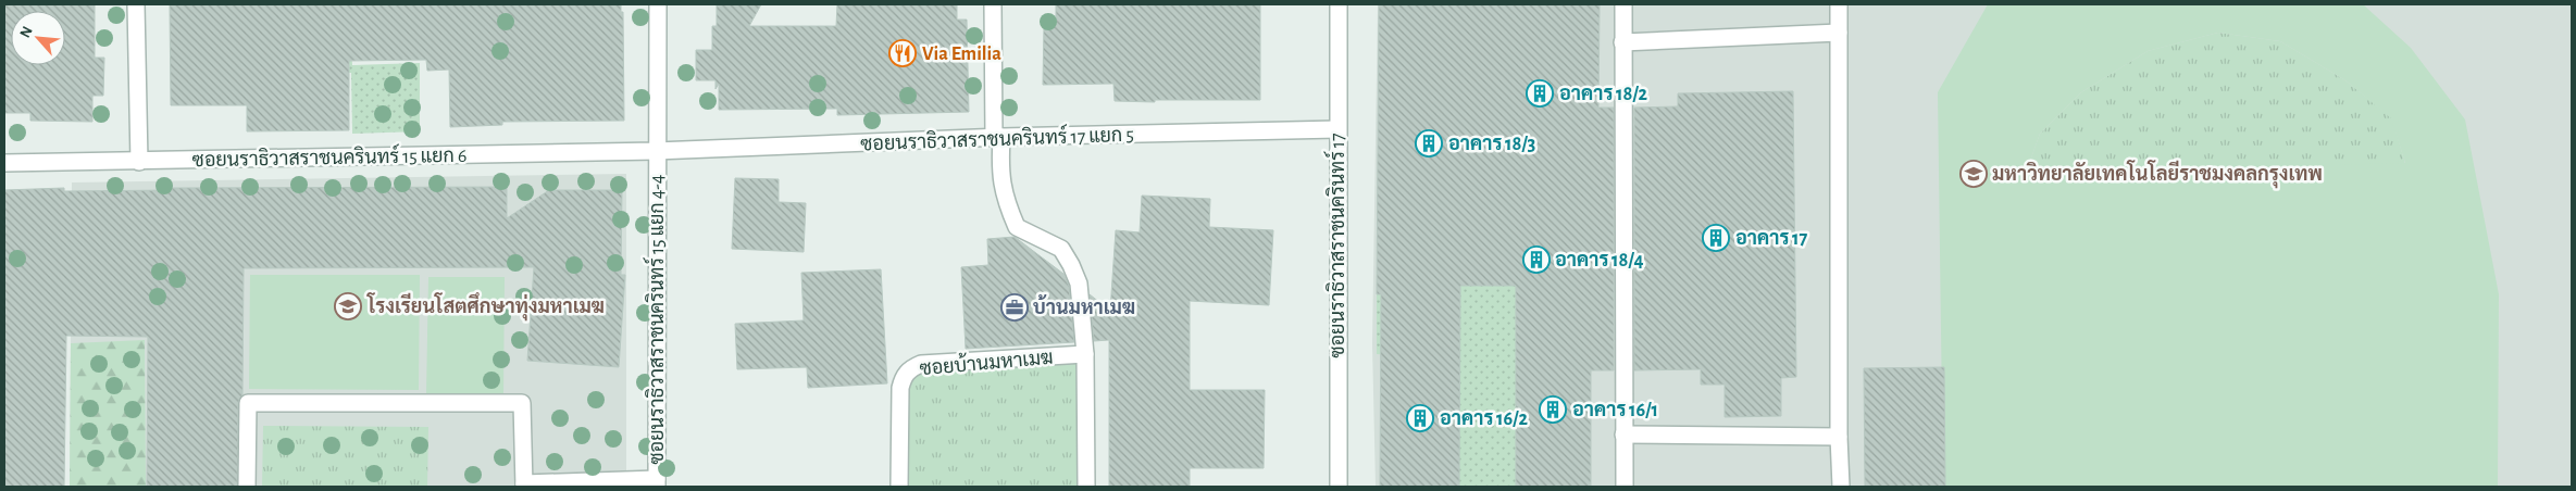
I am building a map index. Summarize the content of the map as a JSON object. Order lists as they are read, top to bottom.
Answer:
{
  "streets": {
    "street": [
      "ซอยนราธิวาสราชนครินทร์ 17 แยก 5",
      "ซอยนราธิวาสราชนครินทร์ 15 แยก 6",
      "ซอยนราธิวาสราชนครินทร์ 17",
      "ซอยนราธิวาสราชนครินทร์ 15 แยก 4-4",
      "ซอยบ้านมหาเมฆ"
    ]
  },
  "crossings": [
    ["ซอยนราธิวาสราชนครินทร์ 17 แยก 5", "ซอยนราธิวาสราชนครินทร์ 15 แยก 6"],
    ["ซอยนราธิวาสราชนครินทร์ 17 แยก 5", "ซอยนราธิวาสราชนครินทร์ 17"],
    ["ซอยนราธิวาสราชนครินทร์ 17 แยก 5", "ซอยนราธิวาสราชนครินทร์ 15 แยก 4-4"],
    ["ซอยนราธิวาสราชนครินทร์ 15 แยก 6", "ซอยนราธิวาสราชนครินทร์ 15 แยก 4-4"]
  ],
  "places": {
    "restaurant": ["Via Emilia"],
    "building": [
      "อาคาร 18/2",
      "อาคาร 18/3",
      "อาคาร 17",
      "อาคาร 18/4",
      "อาคาร 16/1",
      "อาคาร 16/2"
    ],
    "school or university": ["มหาวิทยาลัยเทคโนโลยีราชมงคลกรุงเทพ", "โรงเรียนโสตศึกษาทุ่งมหาเมฆ"],
    "office": ["บ้านมหาเมฆ"]
  },
  "north": "top left"
}
